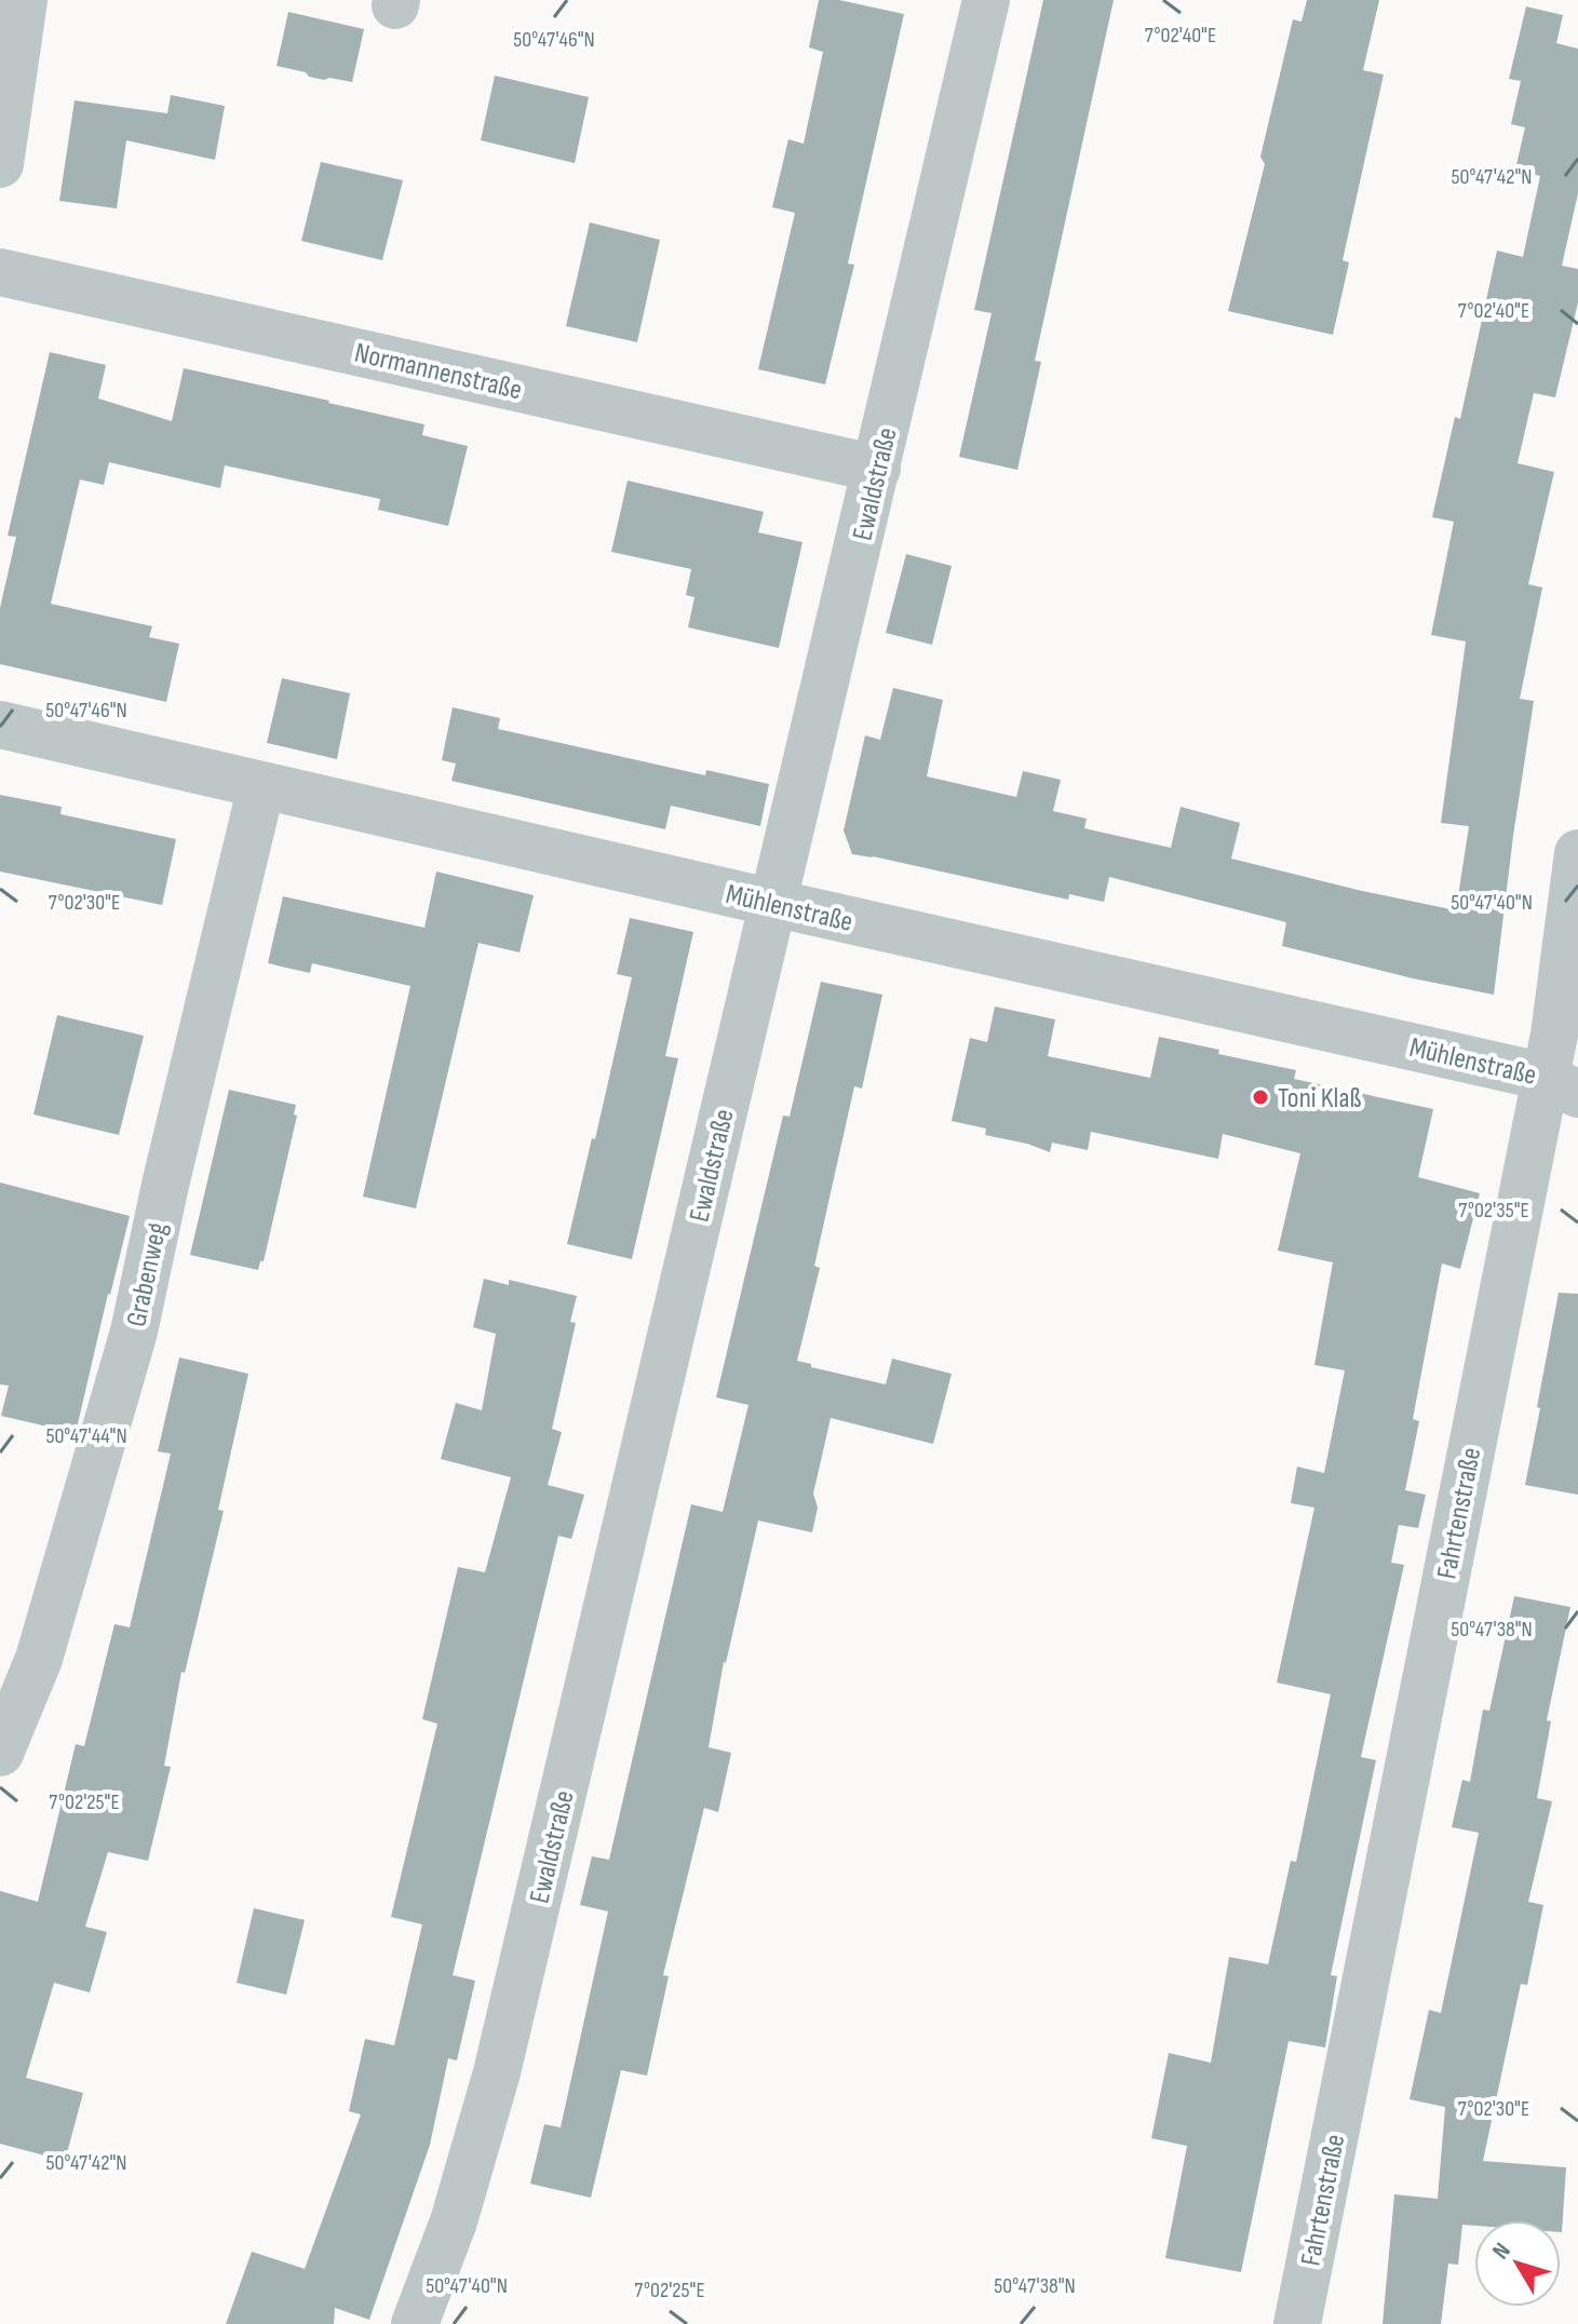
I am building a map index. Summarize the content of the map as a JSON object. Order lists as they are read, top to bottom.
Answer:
{
  "streets": {
    "street": [
      "Normannenstraße",
      "Ewaldstraße",
      "Mühlenstraße",
      "Grabenweg",
      "Fahrtenstraße"
    ]
  },
  "crossings": [
    ["Normannenstraße", "Ewaldstraße"],
    ["Ewaldstraße", "Mühlenstraße"],
    ["Mühlenstraße", "Grabenweg"],
    ["Mühlenstraße", "Fahrtenstraße"]
  ],
  "places": ["Toni Klaß"],
  "north": "top left",
  "coordinates": [
    "7°02'40\"E",
    "50°47'46\"N",
    "50°47'42\"N",
    "7°02'30\"E",
    "50°47'40\"N",
    "7°02'35\"E",
    "50°47'44\"N",
    "50°47'38\"N",
    "7°02'25\"E"
  ]
}
